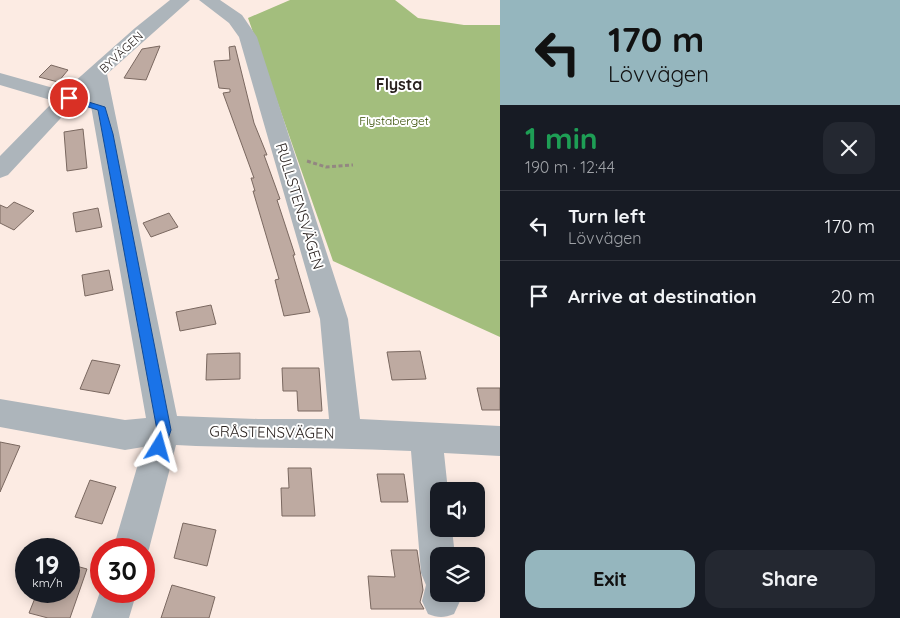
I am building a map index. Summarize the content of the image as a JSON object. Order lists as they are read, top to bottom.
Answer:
{
  "streets": {
    "street": ["BYVÄGEN", "RULLSTENSVÄGEN", "GRÅSTENSVÄGEN"]
  },
  "crossings": [
    ["RULLSTENSVÄGEN", "GRÅSTENSVÄGEN"]
  ],
  "districts": ["Flysta"],
  "parks": ["Flystaberget"],
  "page": {
    "turn": ["170 m", "Lövvägen"],
    "heading": ["1 min", "190 m · 12:44"],
    "list": [
      {
        "name": "Turn left",
        "note": "Lövvägen",
        "value": "170 m"
      },
      {
        "name": "Arrive at destination",
        "value": "20 m"
      }
    ],
    "speed": "19 km/h",
    "limit": "30",
    "buttons": ["Exit", "Share"]
  }
}
